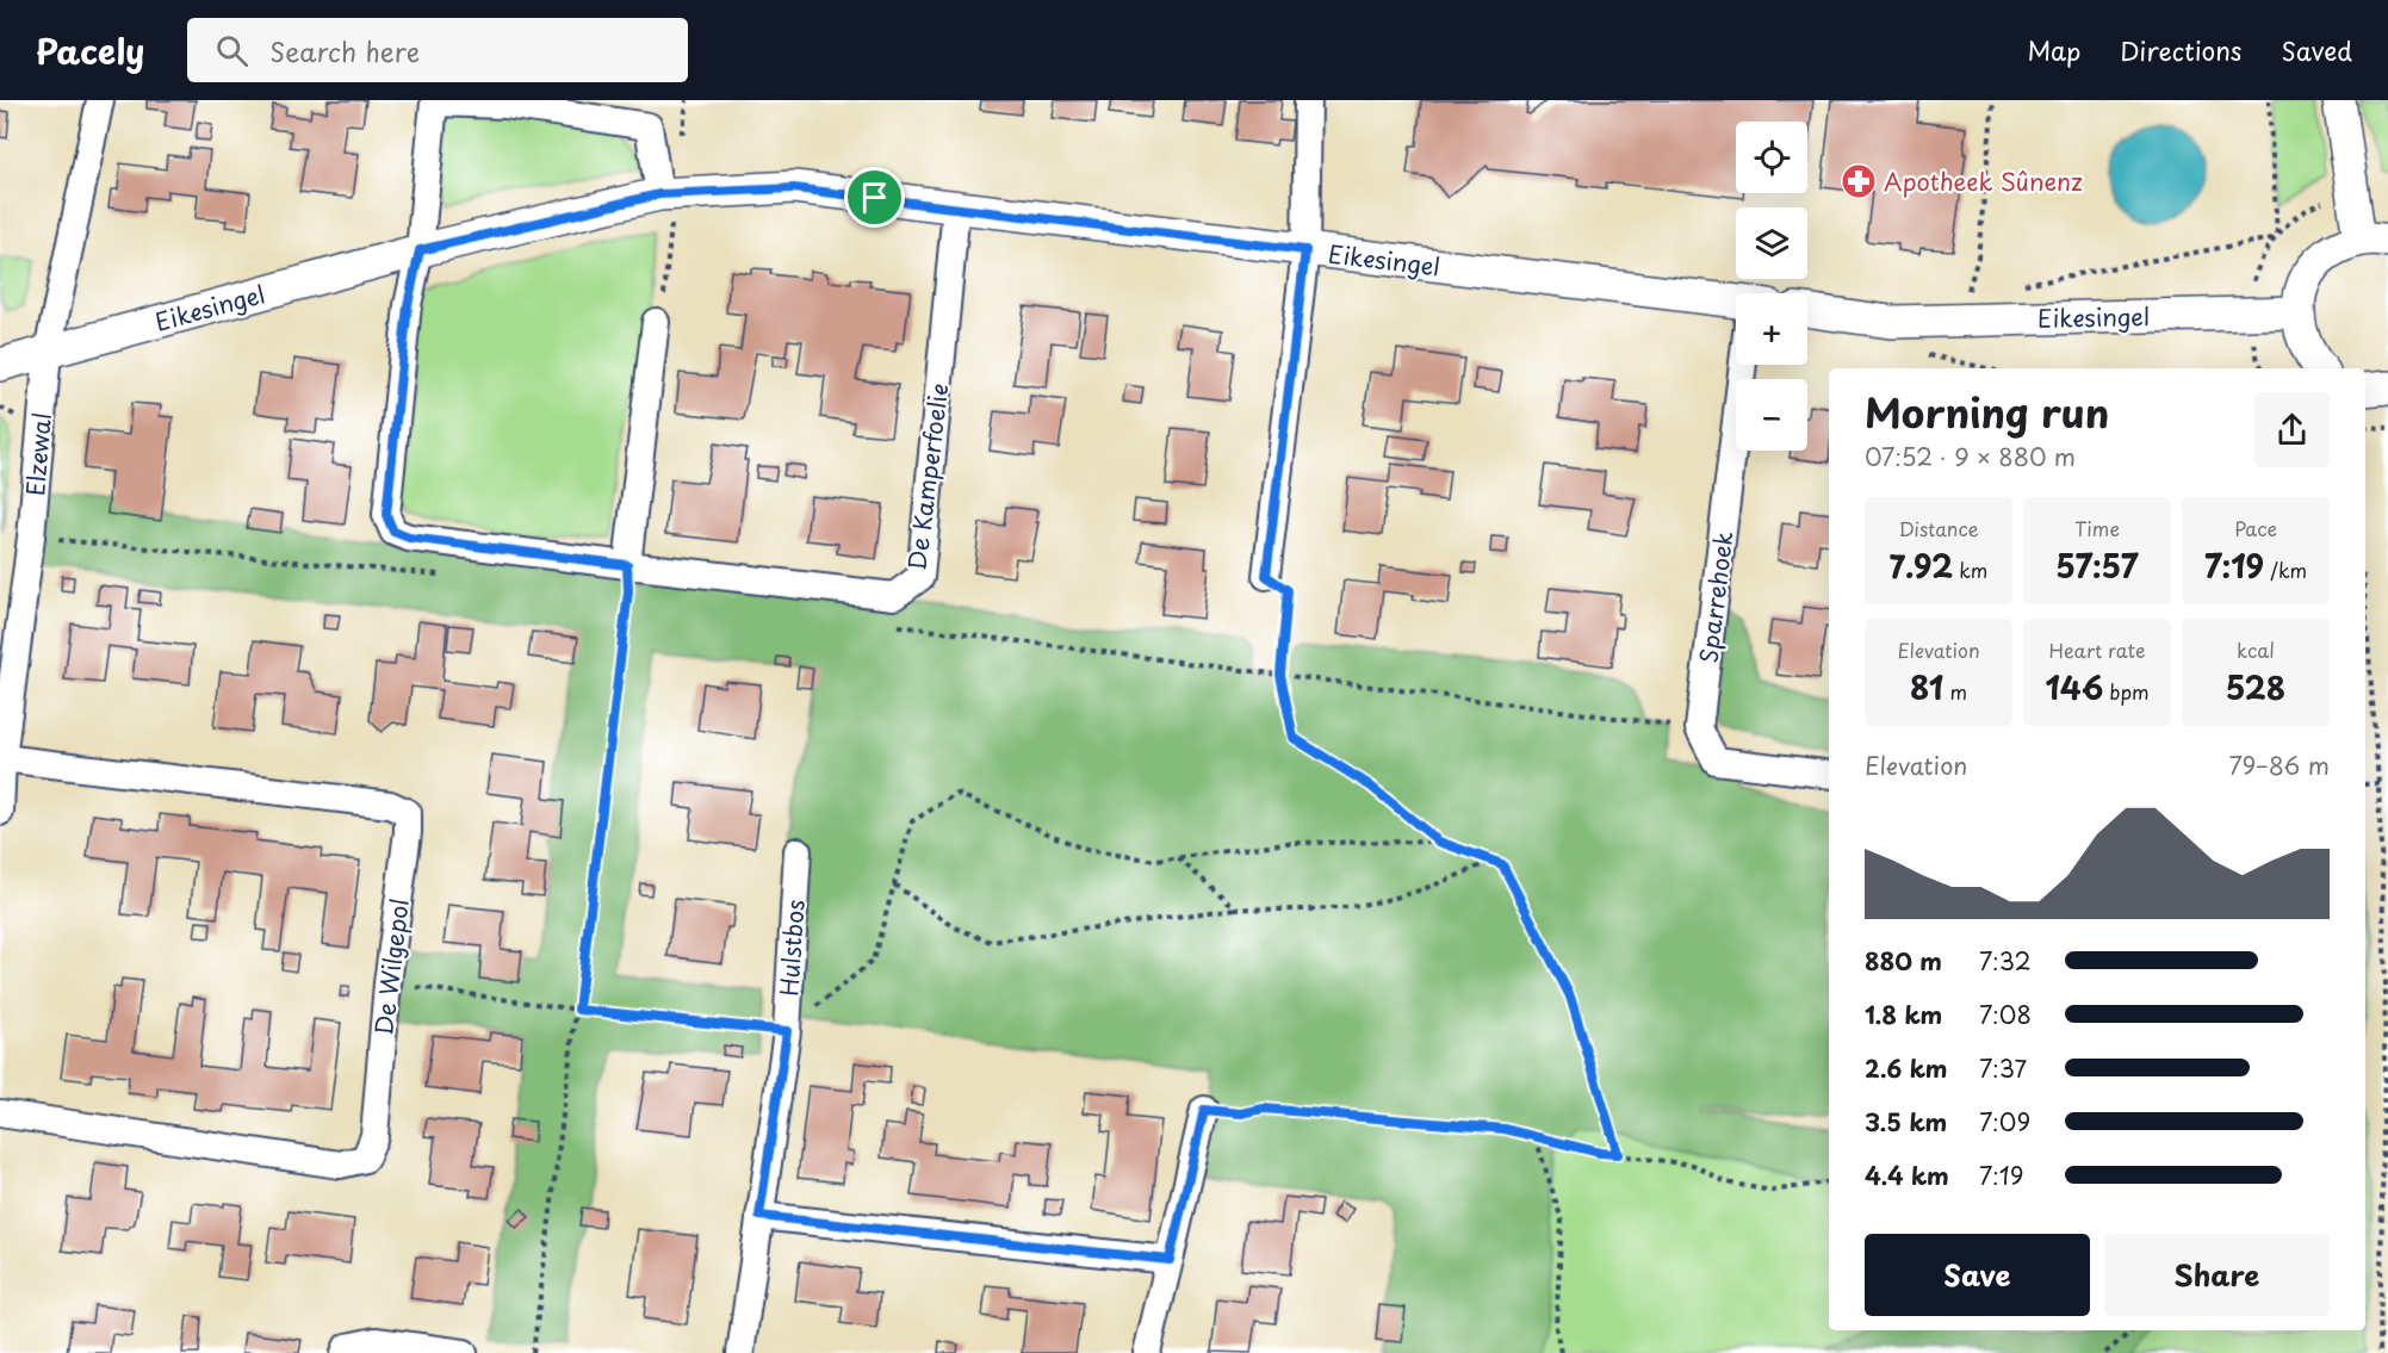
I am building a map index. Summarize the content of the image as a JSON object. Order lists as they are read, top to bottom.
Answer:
{
  "streets": {
    "street": [
      "Eikesingel",
      "Elzewal",
      "De Kamperfoelie",
      "Sparrehoek",
      "Hulstbos",
      "De Wilgepol"
    ]
  },
  "crossings": [
    ["Eikesingel", "Elzewal"],
    ["Eikesingel", "De Kamperfoelie"],
    ["Elzewal", "De Wilgepol"]
  ],
  "places": {
    "pharmacy": ["Apotheek Sûnenz"]
  },
  "page": {
    "header": "Pacely",
    "search": "Search here",
    "nav": ["Map", "Directions", "Saved"],
    "map_buttons": ["+", "−"],
    "heading": ["Morning run", "07:52 · 9 × 880 m"],
    "stats": [
      ["Distance", "7.92 km"],
      ["Time", "57:57"],
      ["Pace", "7:19 /km"],
      ["Elevation", "81 m"],
      ["Heart rate", "146 bpm"],
      ["kcal", "528"]
    ],
    "chart": ["Elevation", "79–86 m"],
    "list": [
      {
        "name": "880 m",
        "note": "7:32"
      },
      {
        "name": "1.8 km",
        "note": "7:08"
      },
      {
        "name": "2.6 km",
        "note": "7:37"
      },
      {
        "name": "3.5 km",
        "note": "7:09"
      },
      {
        "name": "4.4 km",
        "note": "7:19"
      }
    ],
    "buttons": ["Save", "Share"]
  }
}
